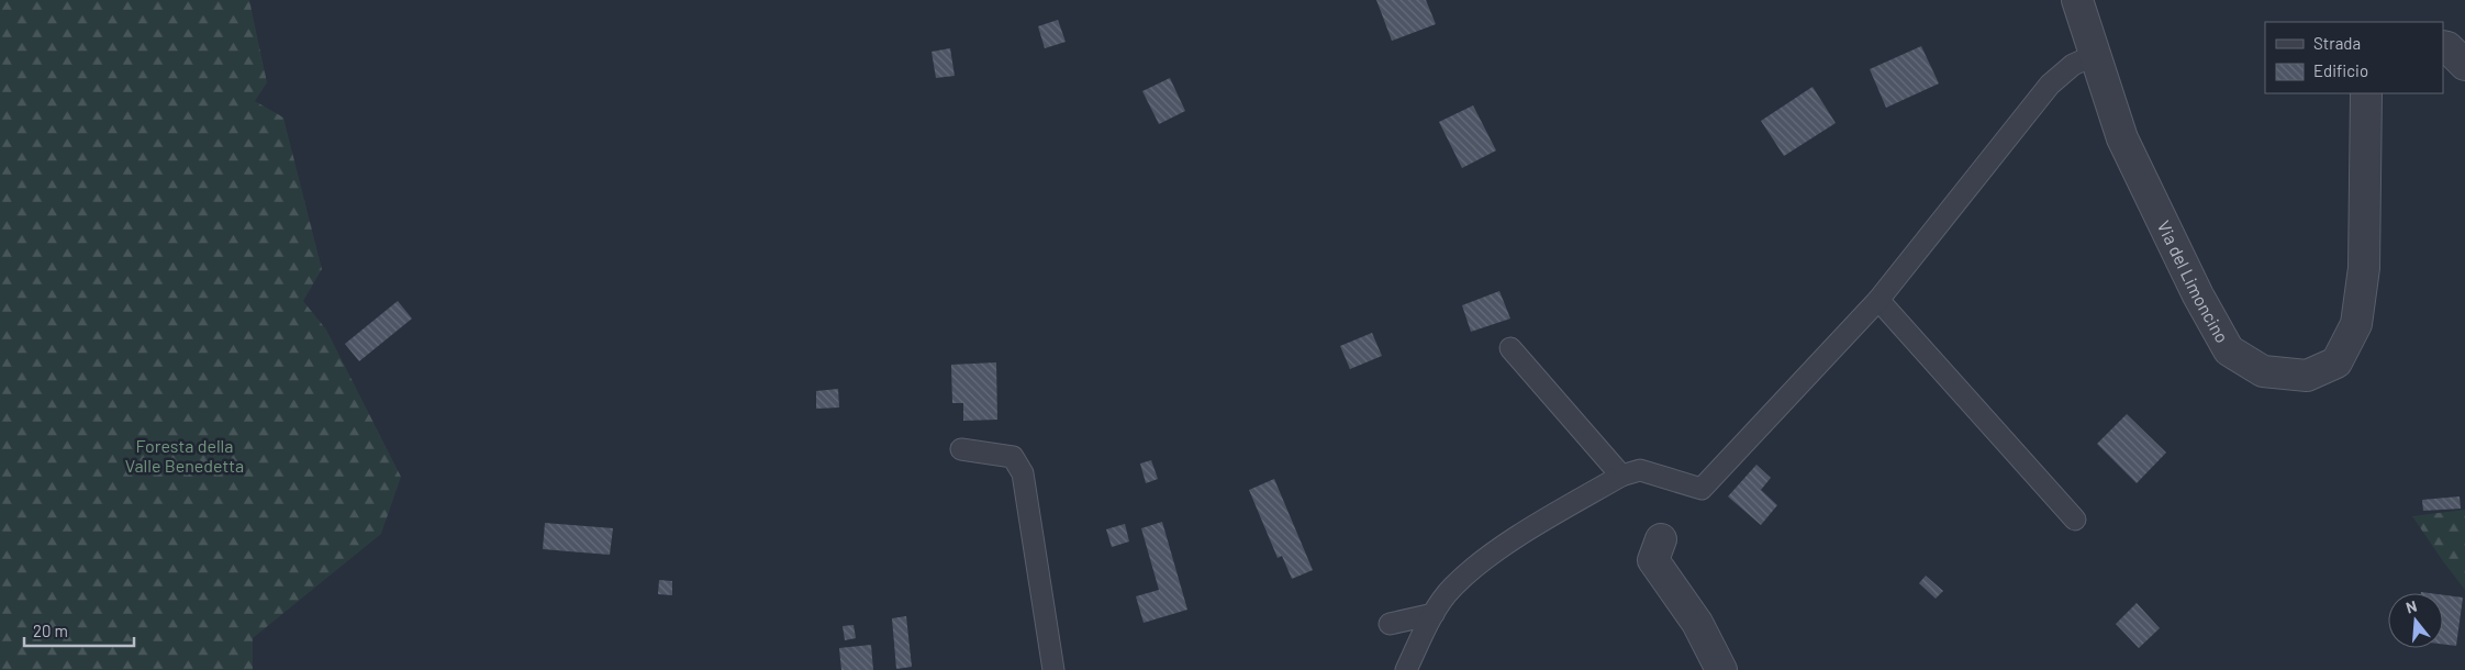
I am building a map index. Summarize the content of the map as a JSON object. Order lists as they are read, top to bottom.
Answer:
{
  "streets": {
    "street": ["Via del Limoncino"]
  },
  "parks": ["Foresta della Valle Benedetta"],
  "legend": ["Strada", "Edificio"],
  "scale_bar": "20 m",
  "north": "top"
}
